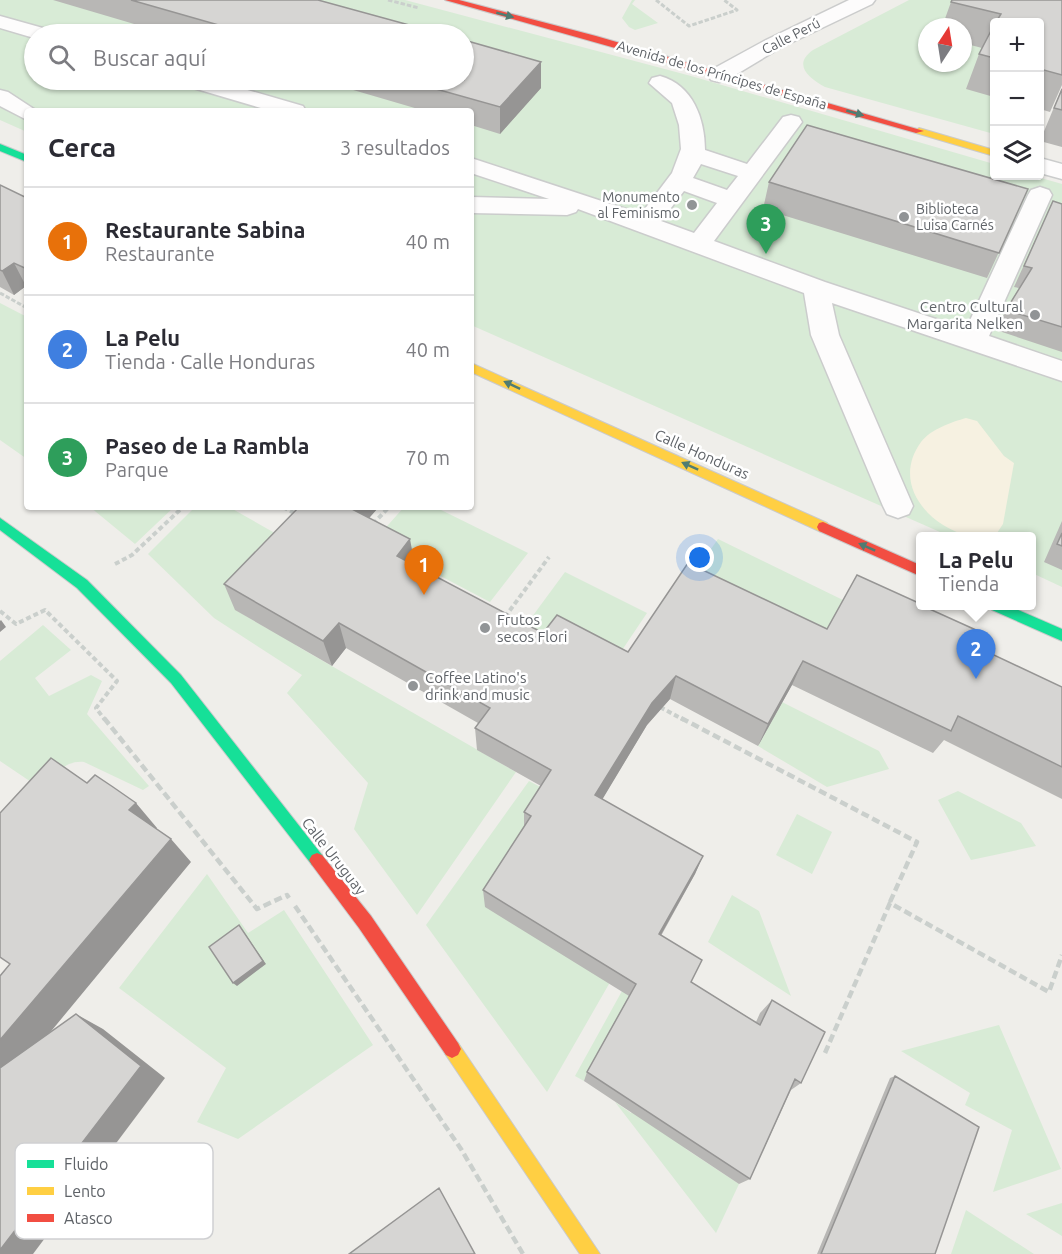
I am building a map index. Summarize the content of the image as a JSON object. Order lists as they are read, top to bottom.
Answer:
{
  "streets": {
    "street": [
      "Calle Perú",
      "Avenida de los Príncipes de España",
      "Calle Honduras",
      "Calle Uruguay"
    ]
  },
  "crossings": [
    ["Calle Perú", "Avenida de los Príncipes de España"]
  ],
  "one_way": ["Avenida de los Príncipes de España", "Calle Honduras"],
  "places": [
    "Monumento al Feminismo",
    "Biblioteca Luisa Carnés",
    "Centro Cultural Margarita Nelken",
    "Frutos secos Flori",
    "Coffee Latino's drink and music"
  ],
  "legend": ["Fluido", "Lento", "Atasco"],
  "north": "top",
  "page": {
    "map_buttons": ["+", "−"],
    "search": "Buscar aquí",
    "heading": ["Cerca", "3 resultados"],
    "list": [
      {
        "mark": "1",
        "name": "Restaurante Sabina",
        "note": "Restaurante",
        "value": "40 m"
      },
      {
        "mark": "2",
        "name": "La Pelu",
        "note": "Tienda · Calle Honduras",
        "value": "40 m"
      },
      {
        "mark": "3",
        "name": "Paseo de La Rambla",
        "note": "Parque",
        "value": "70 m"
      }
    ],
    "pins": ["3", "1", "2"],
    "popup": ["La Pelu", "Tienda"]
  }
}
